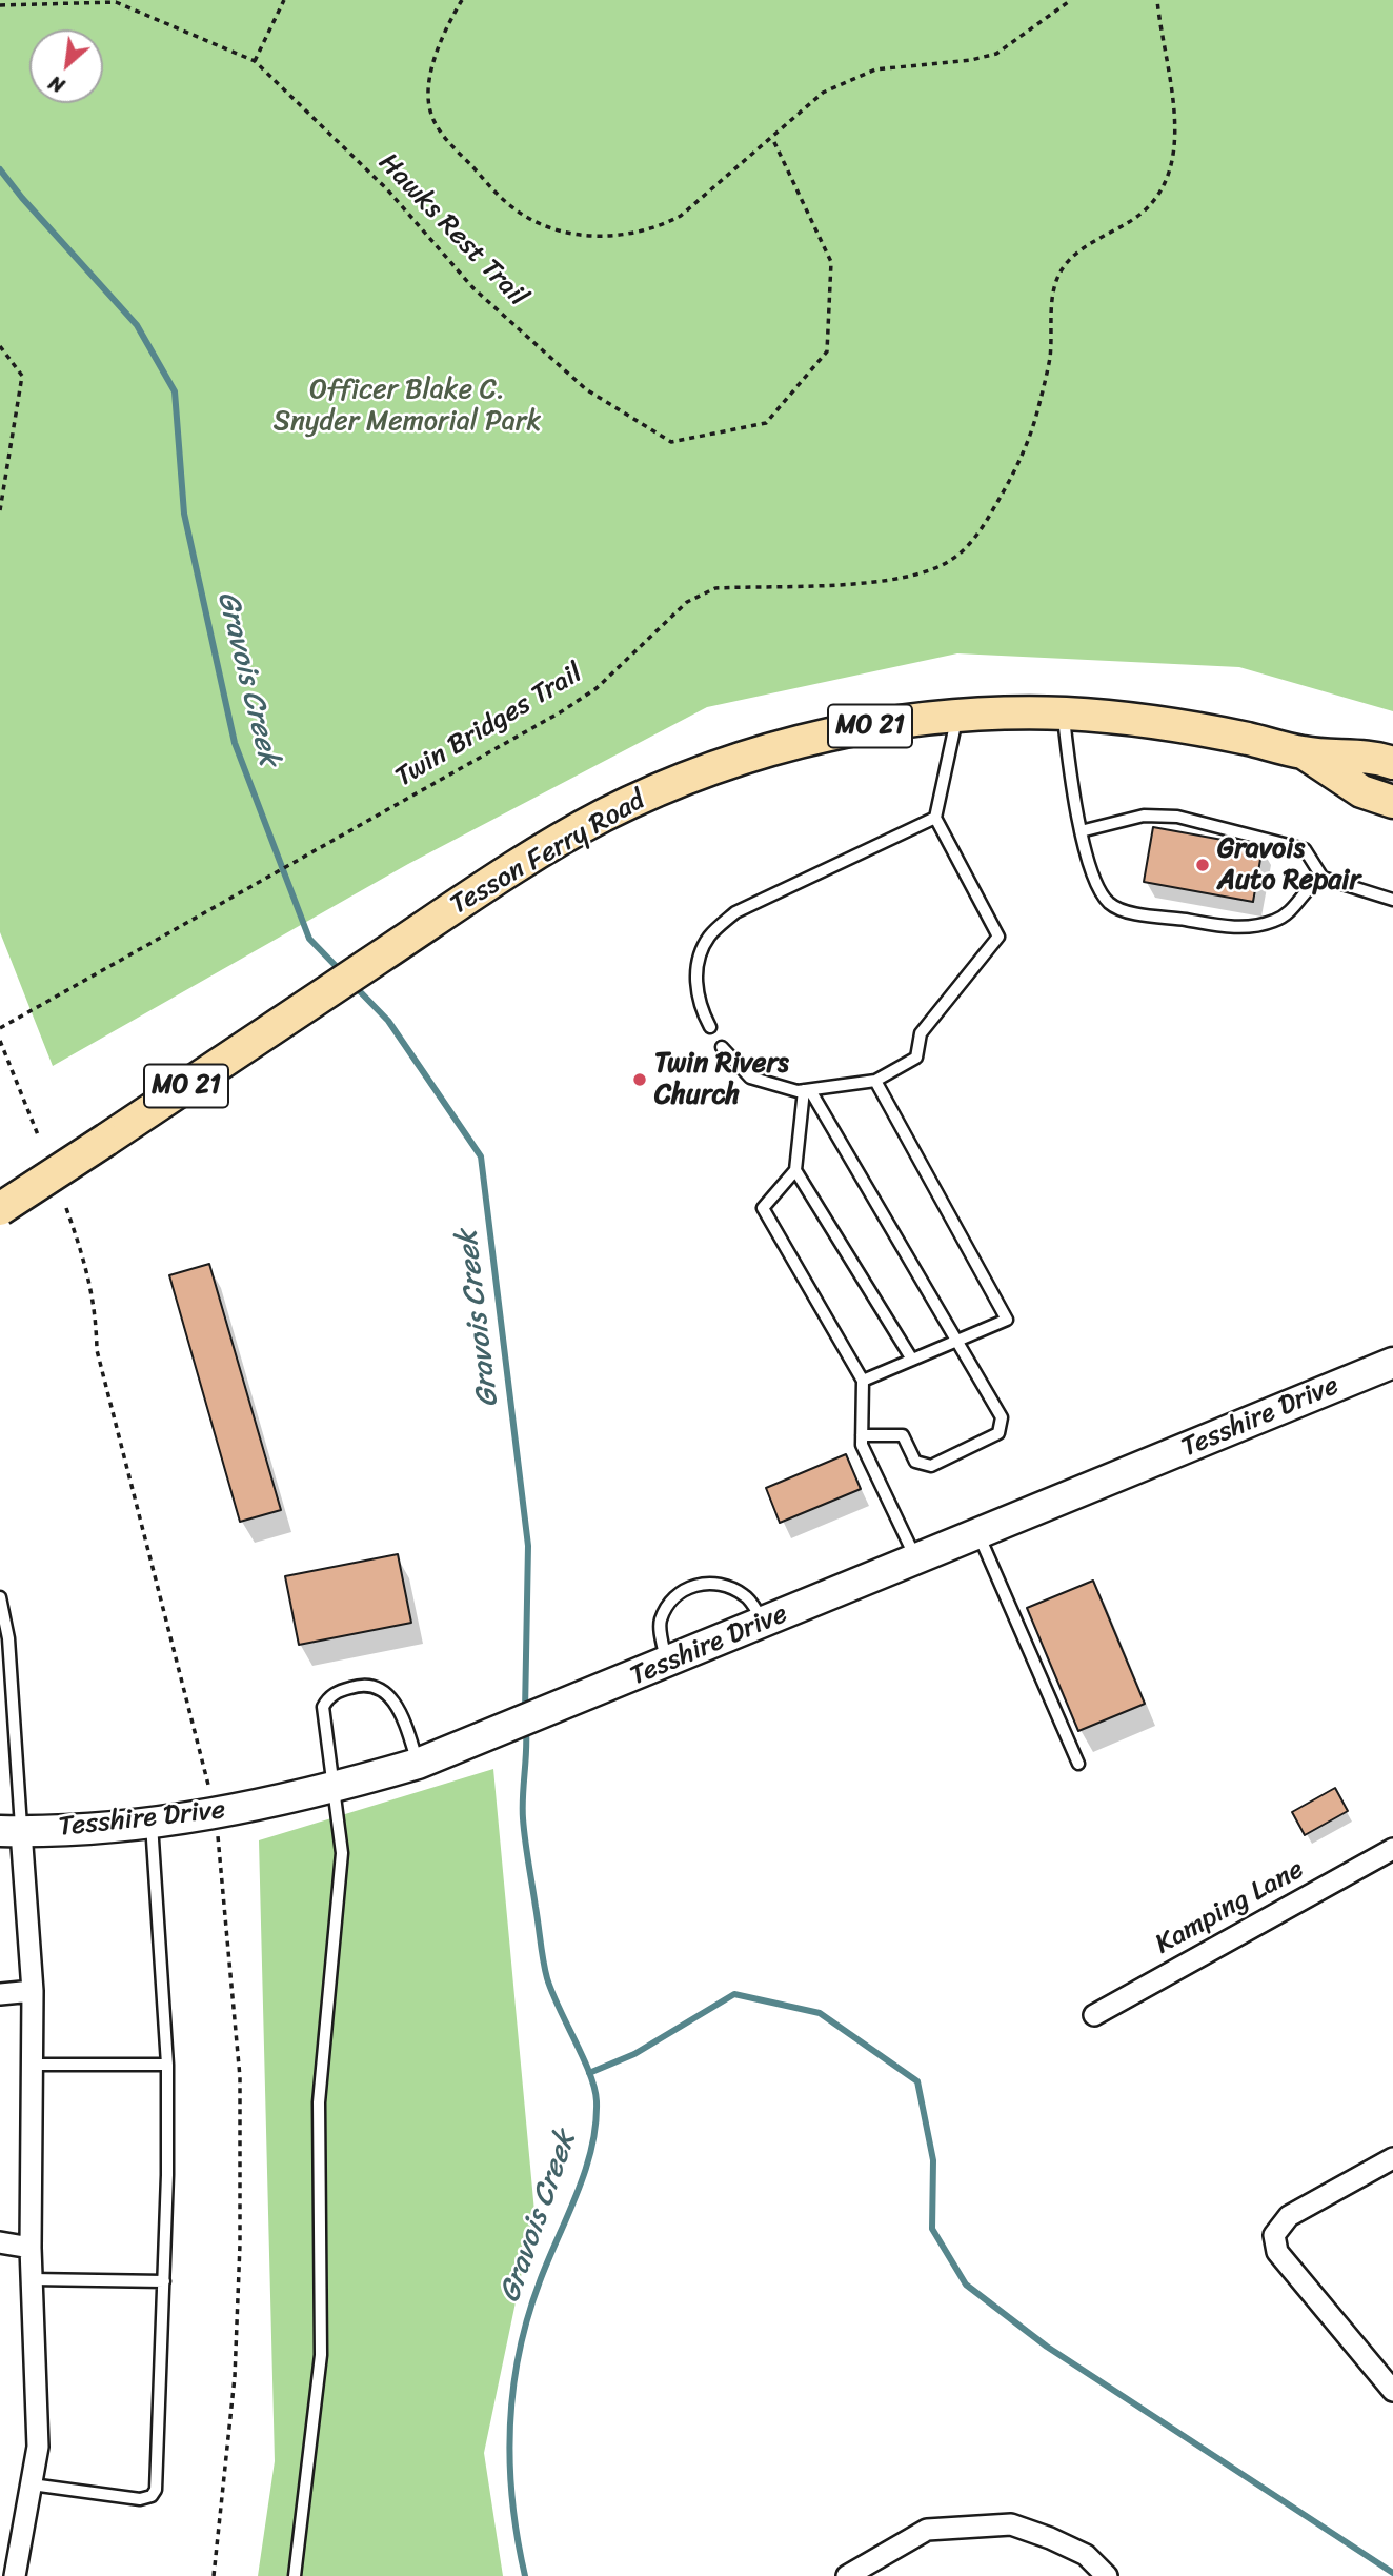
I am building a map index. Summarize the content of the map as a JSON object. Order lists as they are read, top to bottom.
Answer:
{
  "streets": {
    "main road": ["MO 21", "Tesson Ferry Road"],
    "street": ["Tesshire Drive", "Kamping Lane"],
    "path": ["Hawks Rest Trail", "Twin Bridges Trail"]
  },
  "water": ["Gravois Creek"],
  "parks": ["Officer Blake C. Snyder Memorial Park"],
  "places": ["Gravois Auto Repair", "Twin Rivers Church"],
  "north": "bottom left"
}
